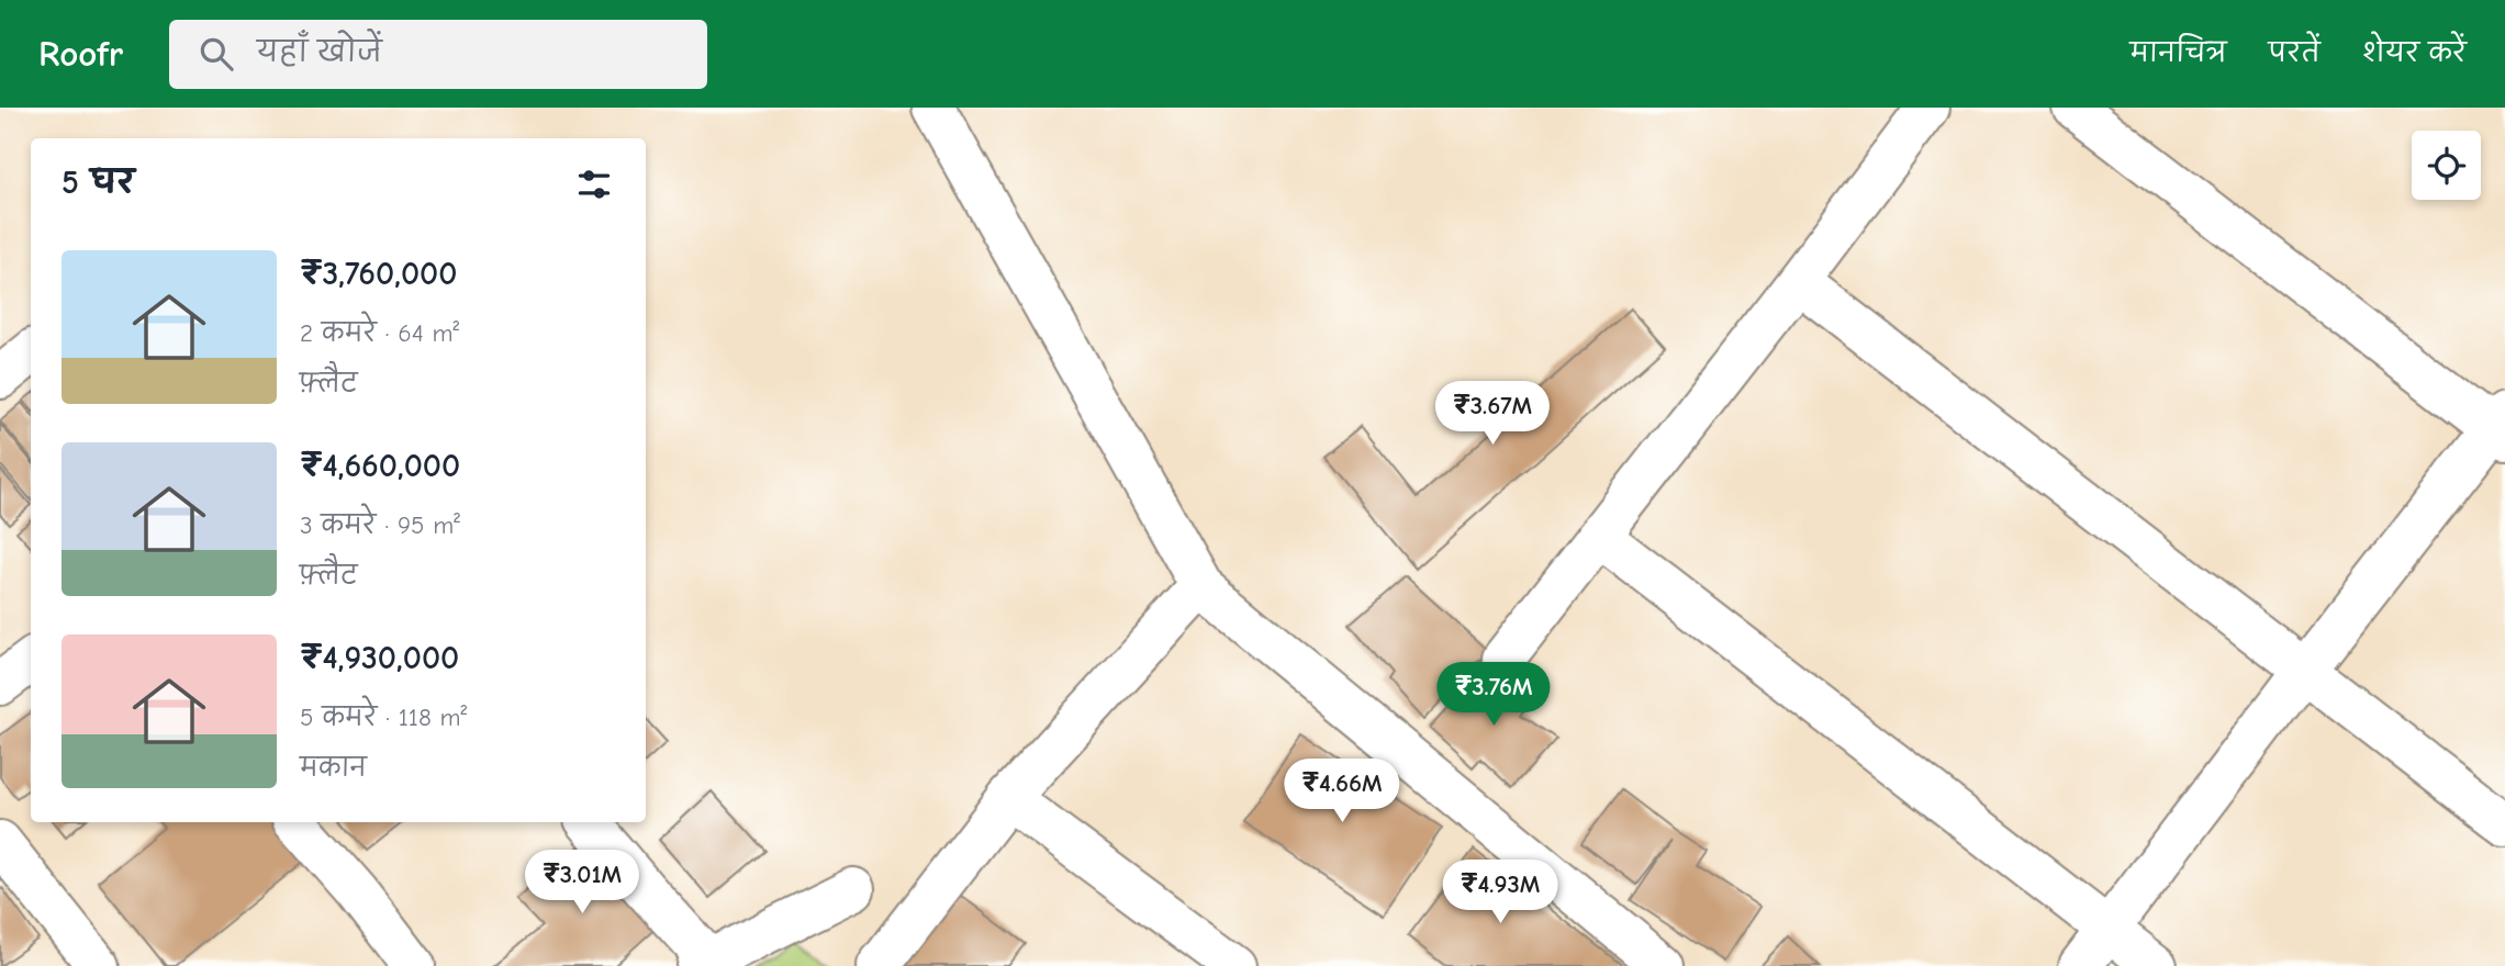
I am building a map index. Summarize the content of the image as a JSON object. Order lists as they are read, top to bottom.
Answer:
{
  "page": {
    "header": "Roofr",
    "search": "यहाँ खोजें",
    "nav": ["मानचित्र", "परतें", "शेयर करें"],
    "heading": "5 घर",
    "list": [
      {
        "name": "₹3,760,000",
        "note": "2 कमरे · 64 m² · फ़्लैट"
      },
      {
        "name": "₹4,660,000",
        "note": "3 कमरे · 95 m² · फ़्लैट"
      },
      {
        "name": "₹4,930,000",
        "note": "5 कमरे · 118 m² · मकान"
      }
    ],
    "price": [
      "₹3.67M",
      "₹3.76M",
      "₹4.66M",
      "₹3.01M",
      "₹4.93M"
    ]
  }
}
